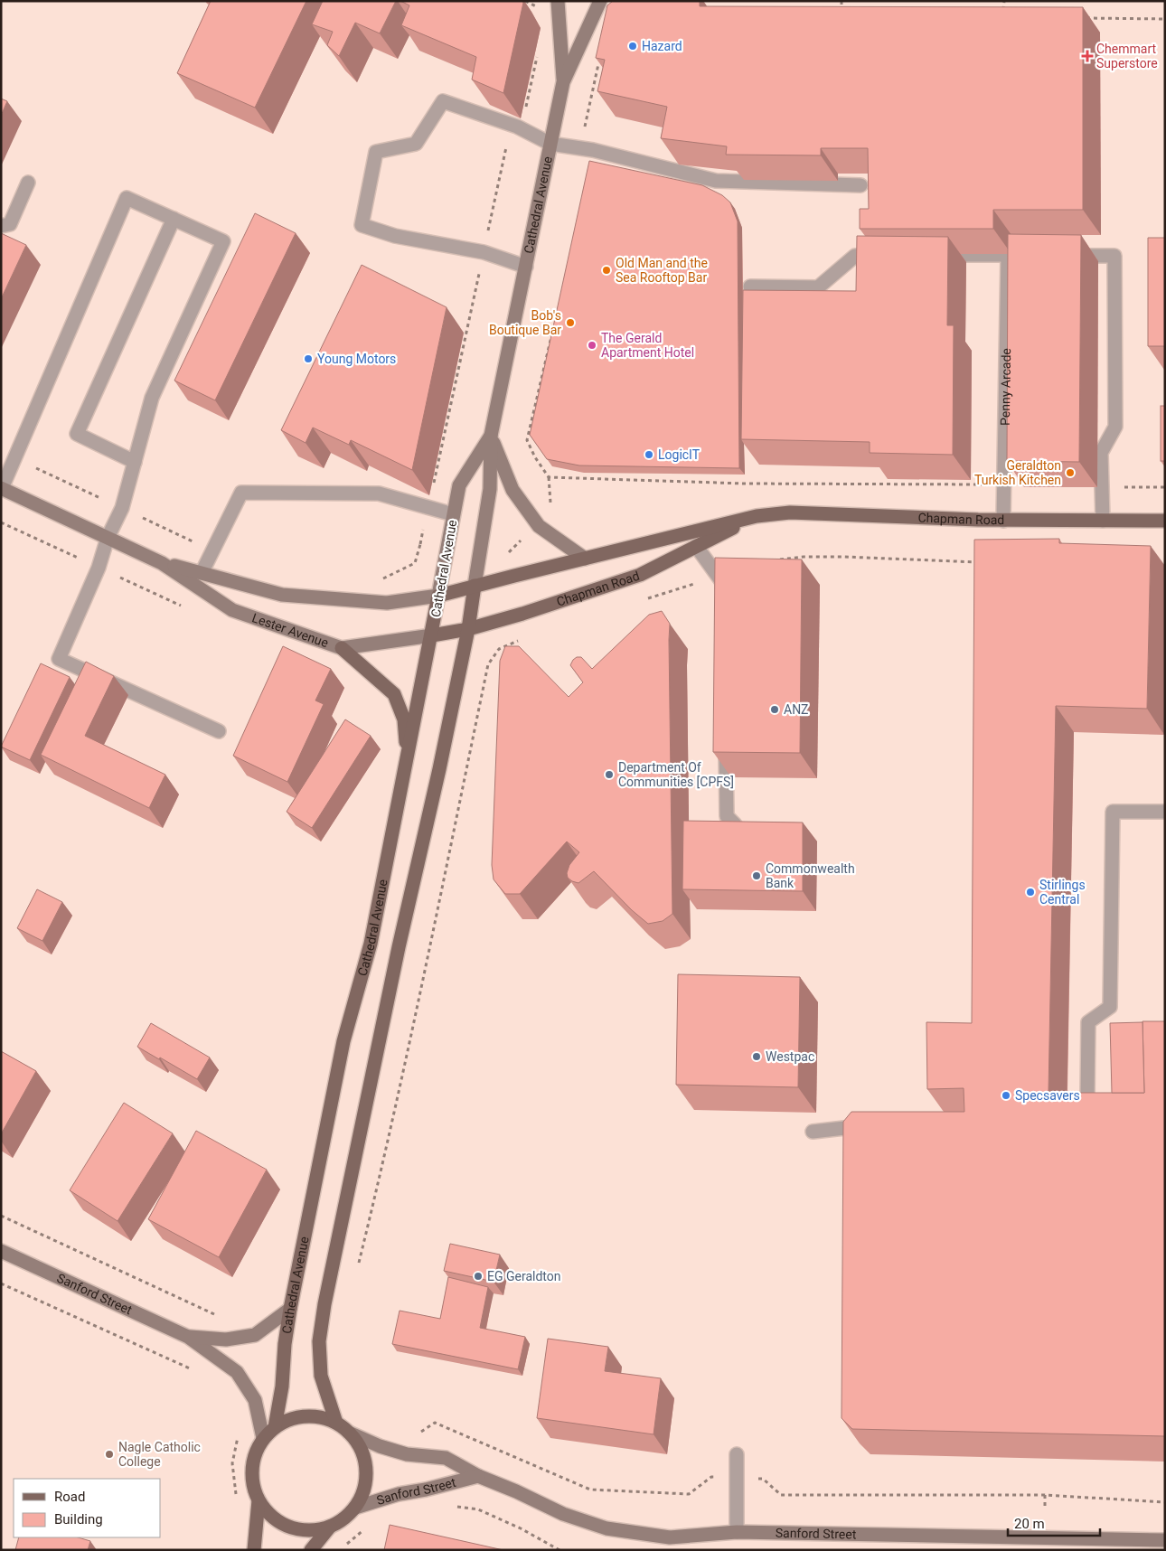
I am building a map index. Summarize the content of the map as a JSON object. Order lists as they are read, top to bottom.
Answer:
{
  "streets": {
    "main road": ["Cathedral Avenue", "Chapman Road"],
    "street": ["Lester Avenue", "Sanford Street"],
    "lane": ["Penny Arcade"]
  },
  "crossings": [
    ["Cathedral Avenue", "Chapman Road"],
    ["Cathedral Avenue", "Lester Avenue"],
    ["Cathedral Avenue", "Sanford Street"],
    ["Penny Arcade", "Chapman Road"],
    ["Chapman Road", "Lester Avenue"]
  ],
  "places": {
    "other": [
      "Hazard",
      "Old Man and the Sea Rooftop Bar",
      "Bob's Boutique Bar",
      "The Gerald Apartment Hotel",
      "Young Motors",
      "LogicIT",
      "Geraldton Turkish Kitchen",
      "ANZ",
      "Department Of Communities [CPFS]",
      "Commonwealth Bank",
      "Stirlings Central",
      "Westpac",
      "Specsavers",
      "EG Geraldton",
      "Nagle Catholic College"
    ],
    "health": ["Chemmart Superstore"]
  },
  "legend": ["Road", "Building"],
  "scale_bar": "20 m"
}
